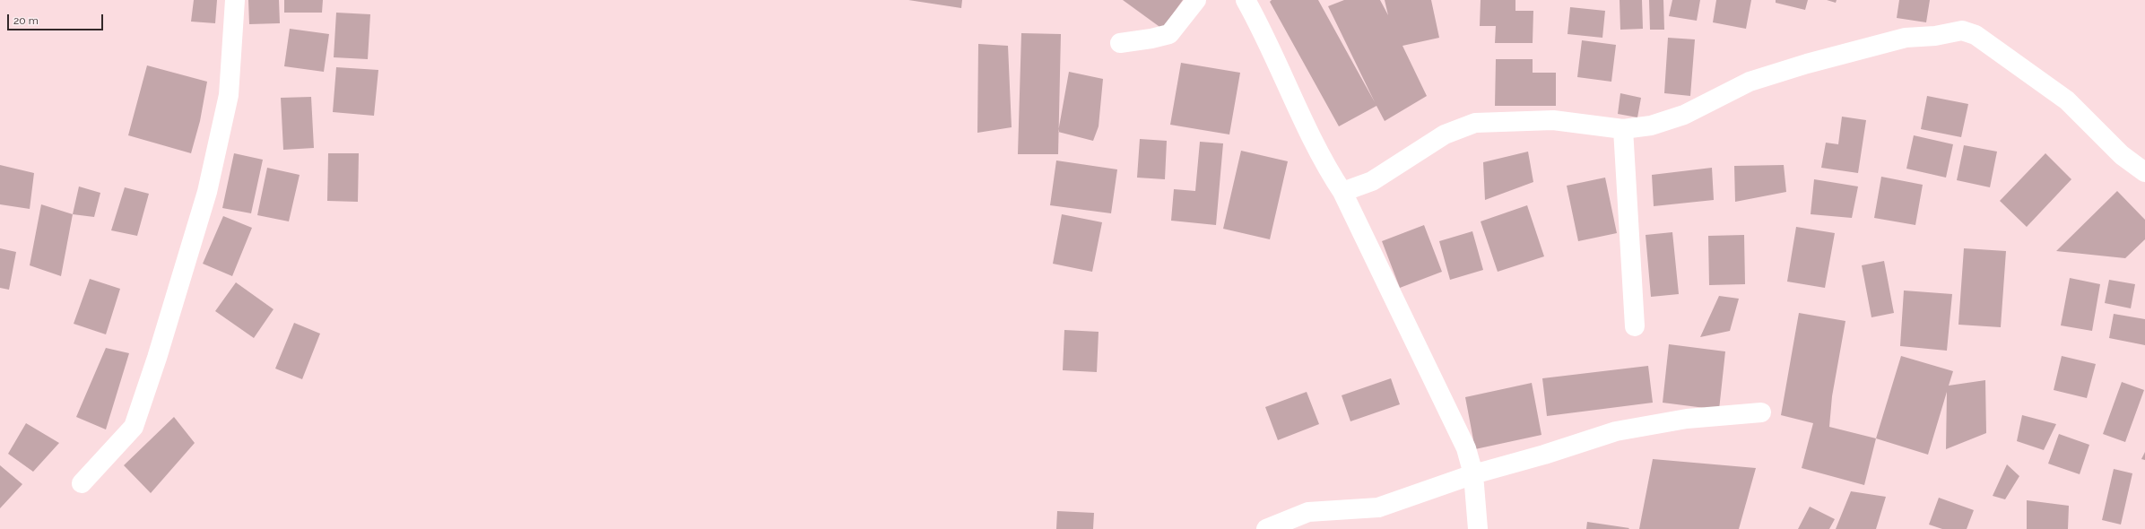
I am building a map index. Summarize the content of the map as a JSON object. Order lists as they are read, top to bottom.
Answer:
{
  "scale_bar": "20 m"
}
